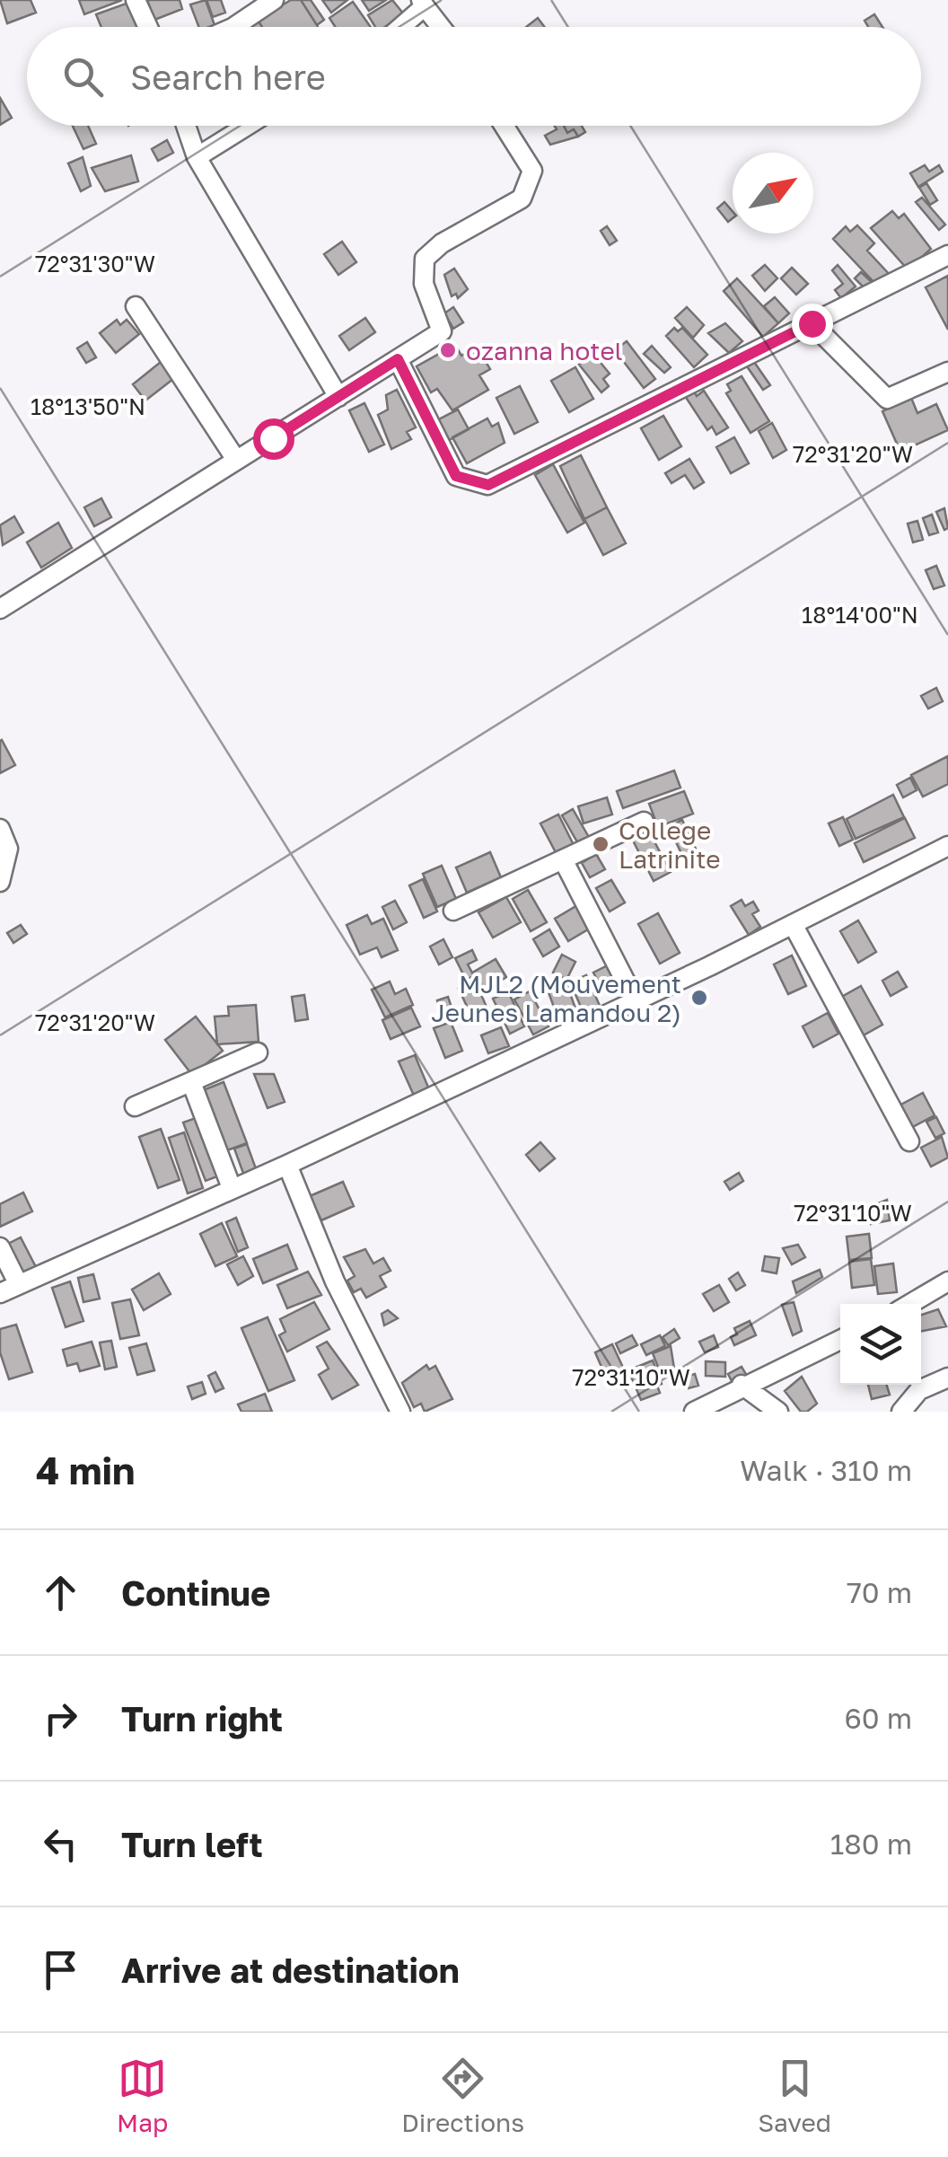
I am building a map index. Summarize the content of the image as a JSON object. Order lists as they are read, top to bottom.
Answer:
{
  "places": ["ozanna hotel", "College Latrinite", "MJL2 (Mouvement Jeunes Lamandou 2)"],
  "north": "top right",
  "page": {
    "search": "Search here",
    "heading": ["4 min", "Walk · 310 m"],
    "list": [
      ["Continue", "70 m"],
      ["Turn right", "60 m"],
      ["Turn left", "180 m"],
      "Arrive at destination"
    ],
    "nav": ["Map", "Directions", "Saved"]
  },
  "coordinates": [
    "72°31'30\"W",
    "18°13'50\"N",
    "72°31'20\"W",
    "18°14'00\"N",
    "72°31'10\"W"
  ]
}
